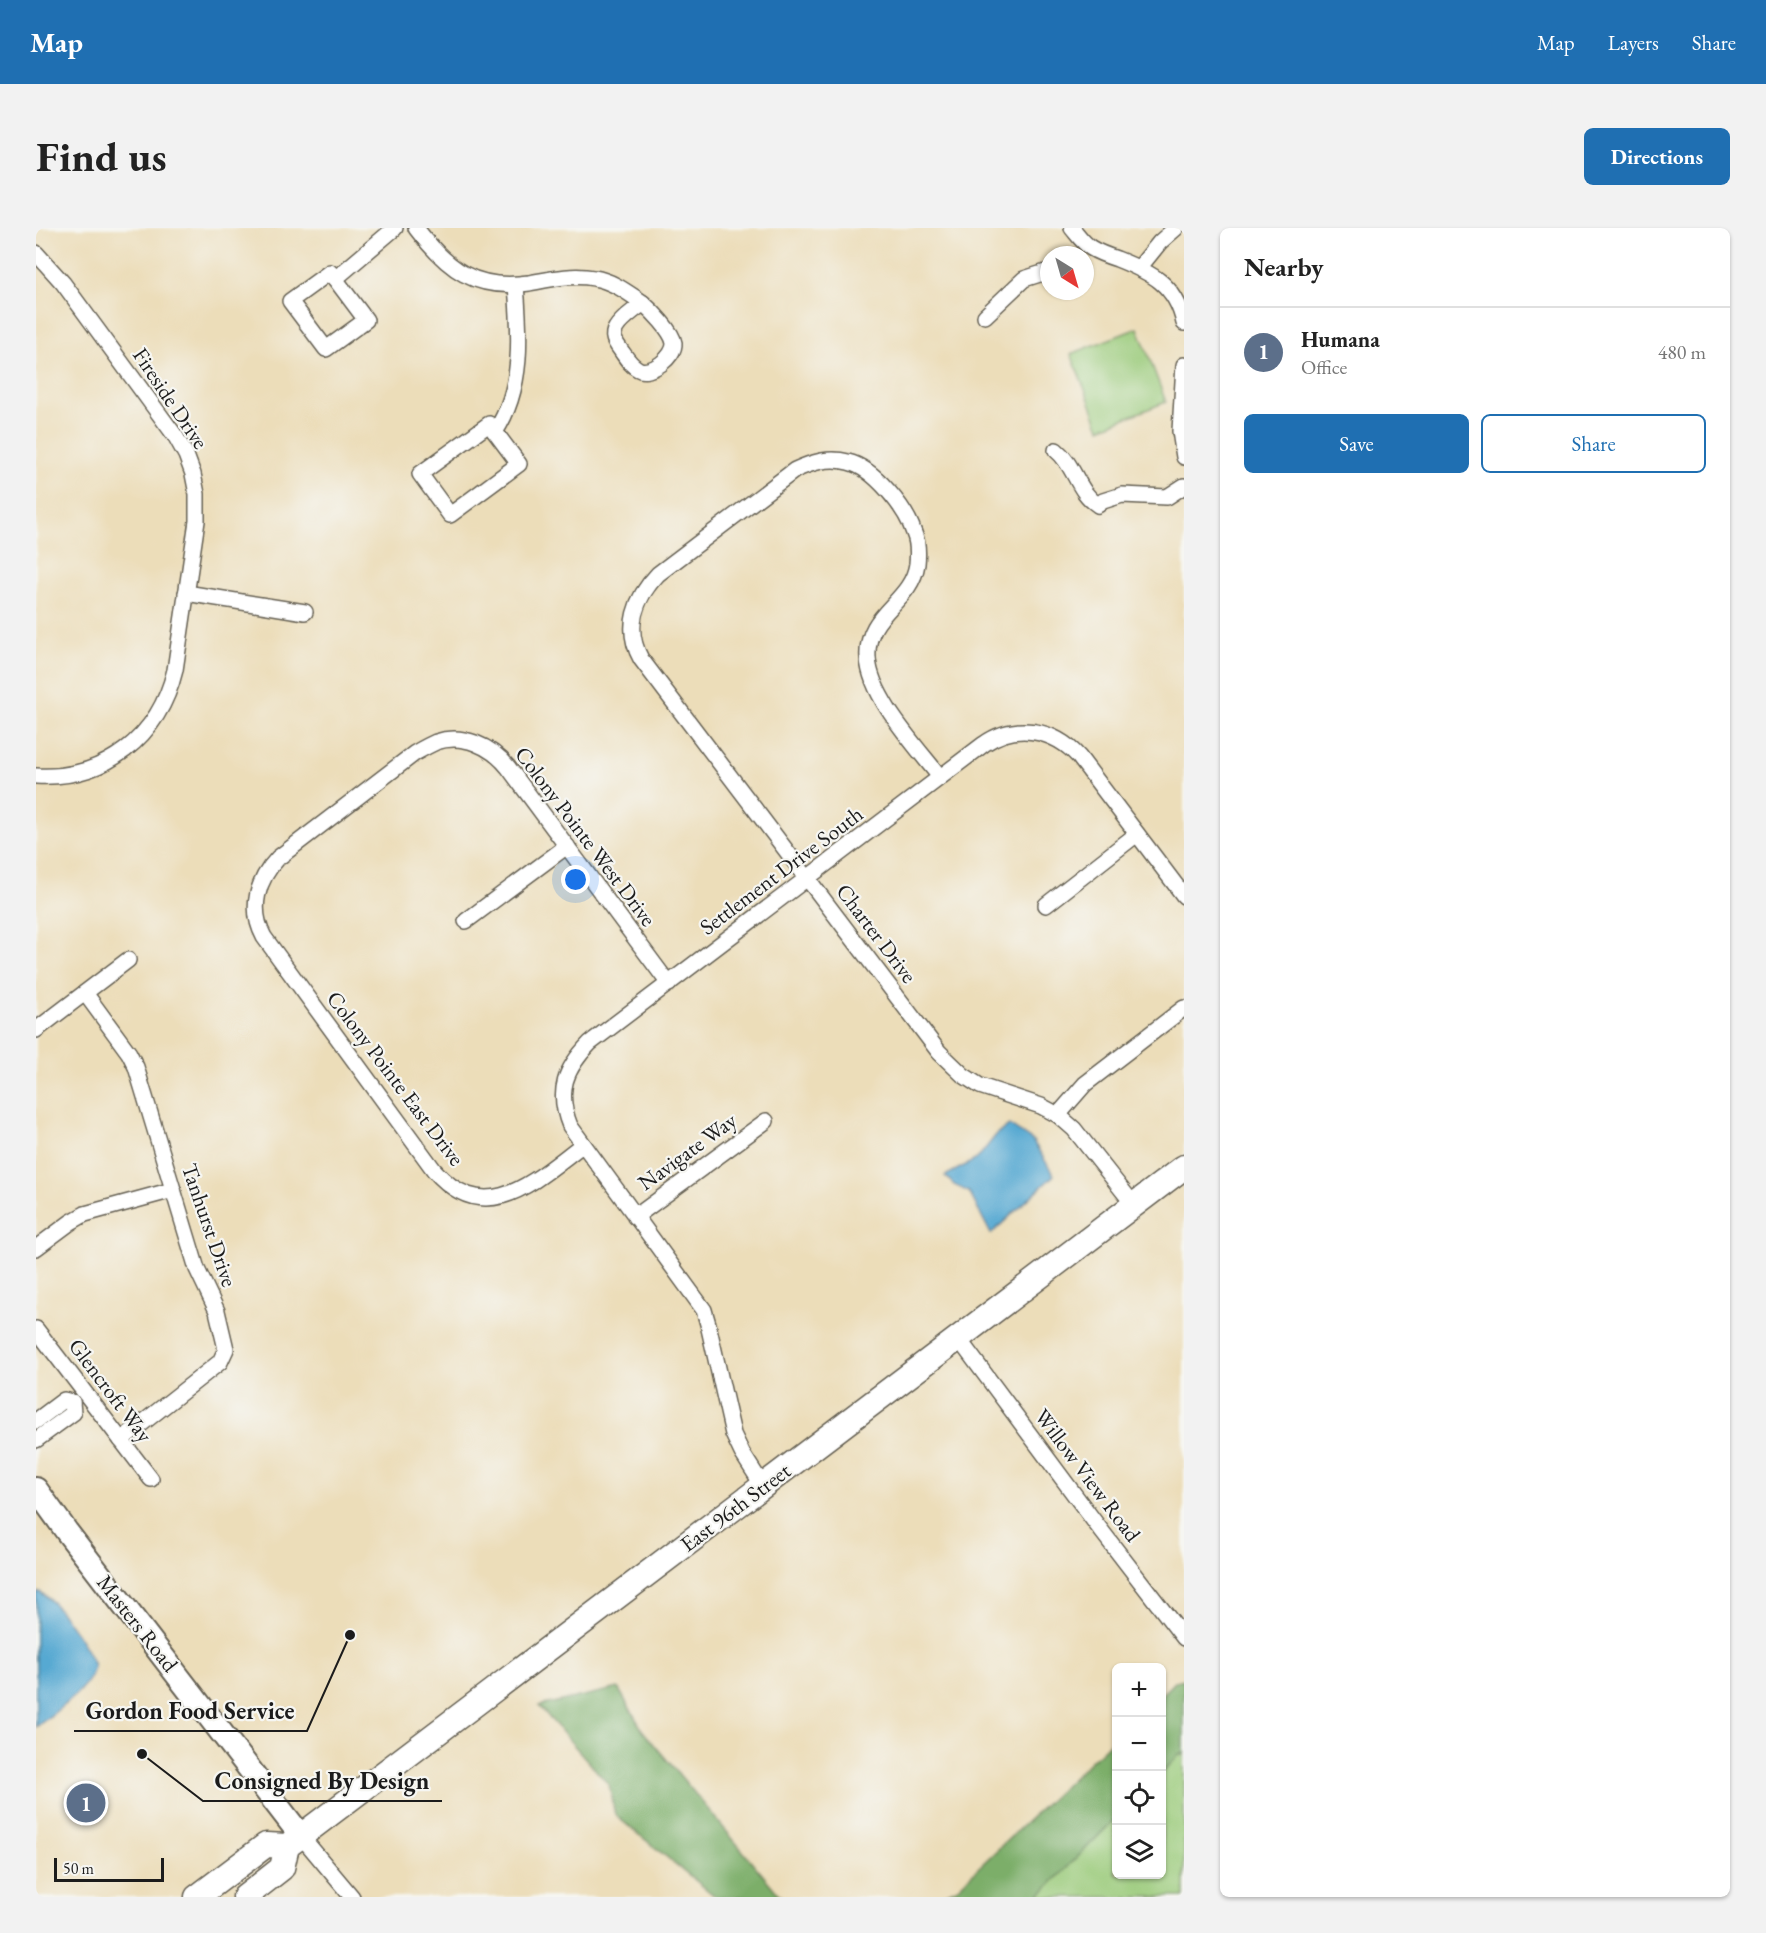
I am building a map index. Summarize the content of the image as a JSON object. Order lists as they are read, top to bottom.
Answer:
{
  "streets": {
    "main road": ["East 96th Street"],
    "street": [
      "Fireside Drive",
      "Colony Pointe West Drive",
      "Settlement Drive South",
      "Charter Drive",
      "Colony Pointe East Drive",
      "Navigate Way",
      "Tanhurst Drive",
      "Glencroft Way",
      "Willow View Road",
      "Masters Road"
    ]
  },
  "crossings": [
    ["Colony Pointe West Drive", "Settlement Drive South"],
    ["Colony Pointe West Drive", "Colony Pointe East Drive"],
    ["Settlement Drive South", "Charter Drive"],
    ["Settlement Drive South", "Colony Pointe East Drive"],
    ["Charter Drive", "East 96th Street"],
    ["Tanhurst Drive", "Glencroft Way"],
    ["Willow View Road", "East 96th Street"],
    ["East 96th Street", "Masters Road"]
  ],
  "places": ["Gordon Food Service", "Consigned By Design"],
  "scale_bar": "50 m",
  "north": "bottom right",
  "page": {
    "header": "Map",
    "nav": ["Map", "Layers", "Share"],
    "buttons": [
      "Directions",
      ["Save", "Share"]
    ],
    "title": "Find us",
    "heading": "Nearby",
    "list": [
      {
        "mark": "1",
        "name": "Humana",
        "note": "Office",
        "value": "480 m"
      }
    ],
    "map_buttons": ["+", "−"],
    "pins": "1",
    "scale": "50 m"
  }
}
